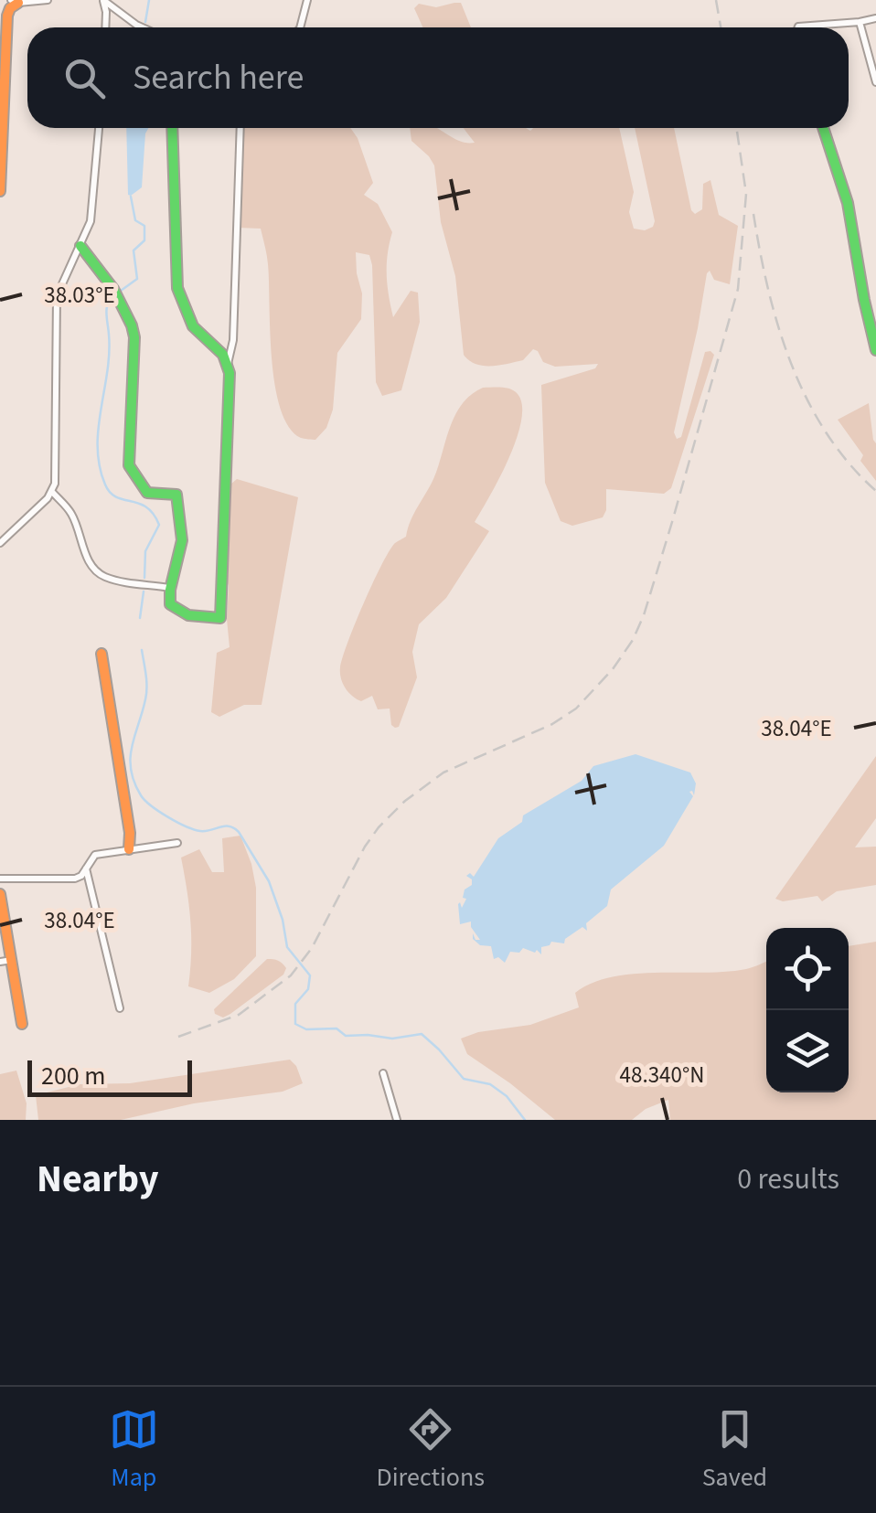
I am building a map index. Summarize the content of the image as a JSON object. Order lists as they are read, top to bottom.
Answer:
{
  "scale_bar": "200 m",
  "page": {
    "search": "Search here",
    "scale": "200 m",
    "heading": ["Nearby", "0 results"],
    "nav": ["Map", "Directions", "Saved"]
  },
  "coordinates": ["38.03°E", "38.04°E", "48.340°N"]
}
